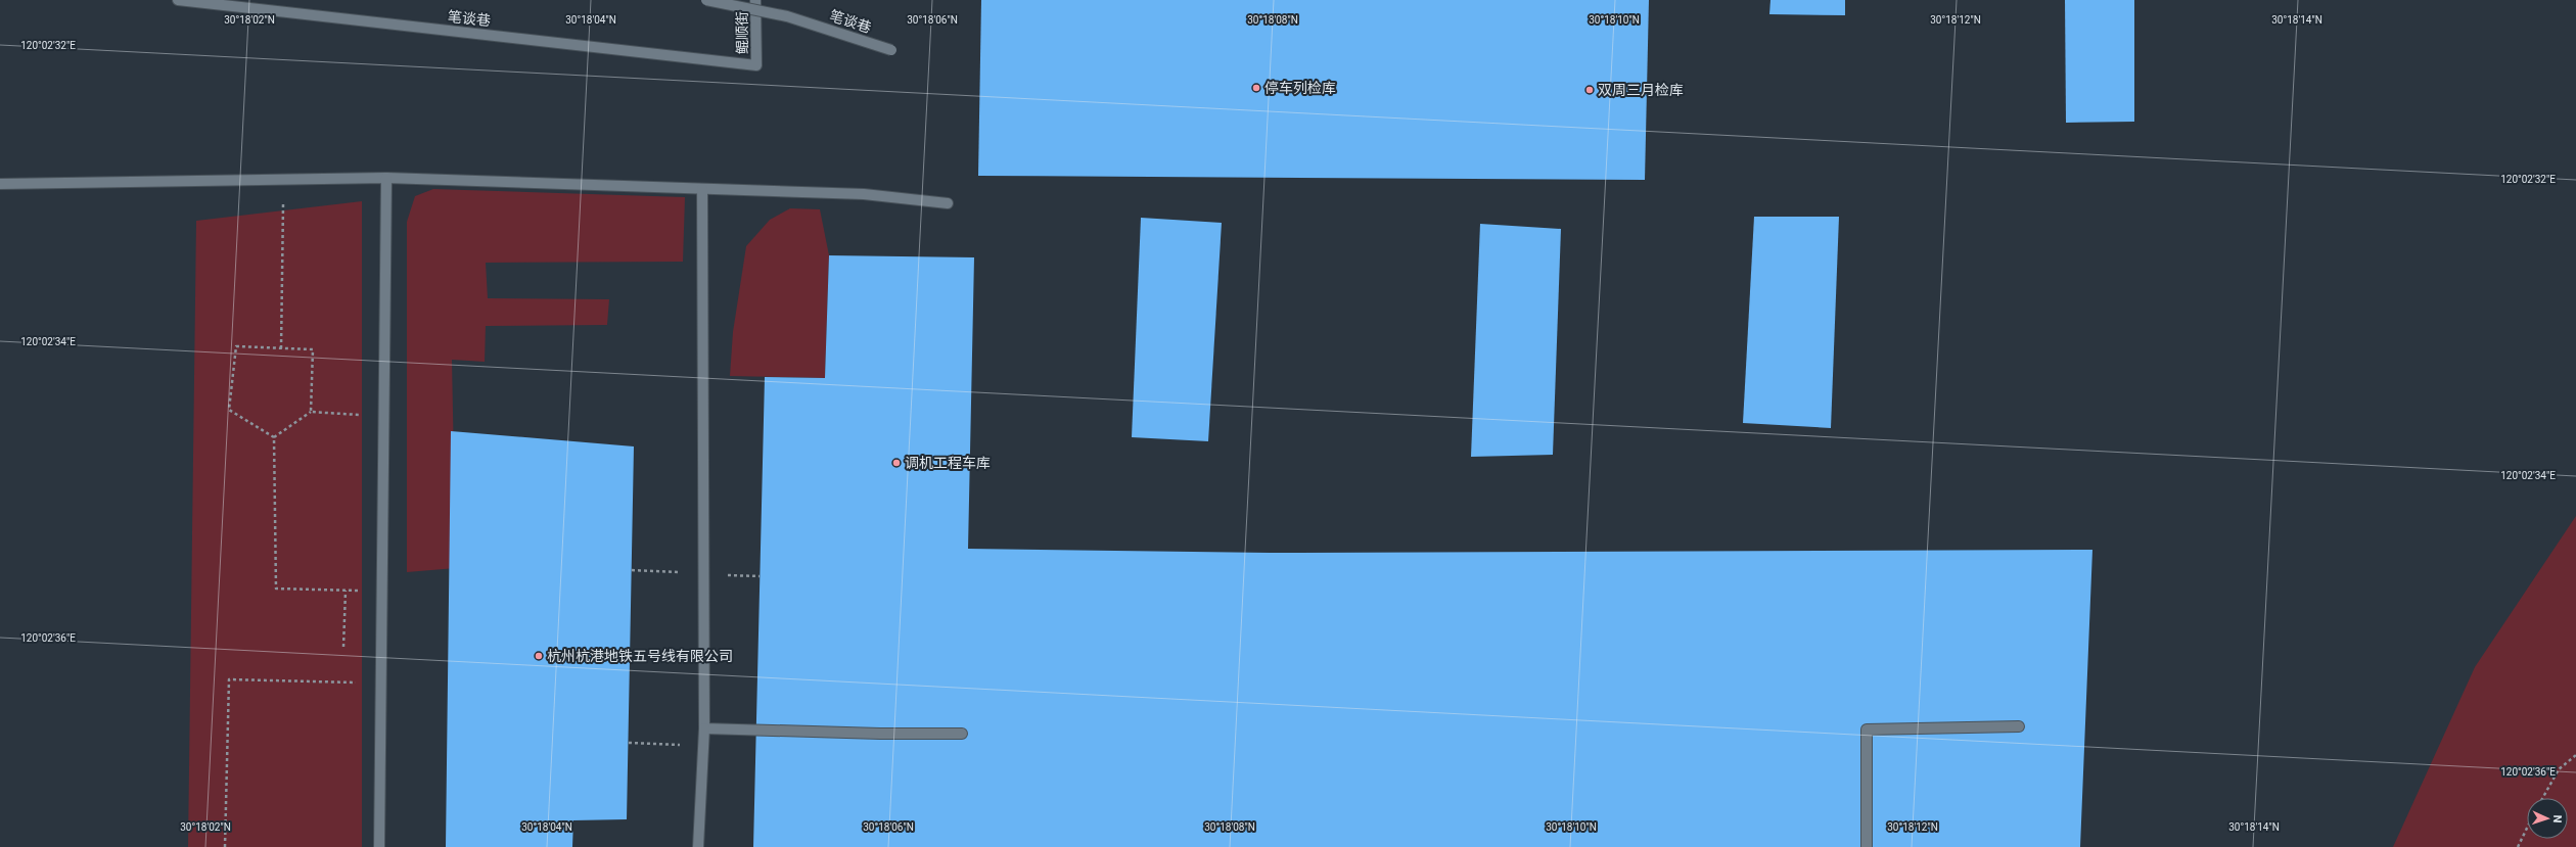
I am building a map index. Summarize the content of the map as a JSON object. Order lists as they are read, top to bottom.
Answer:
{
  "streets": {
    "street": ["笔谈巷", "鲲顺街"]
  },
  "crossings": [
    ["笔谈巷", "鲲顺街"]
  ],
  "places": [
    "停车列检库",
    "双周三月检库",
    "调机工程车库",
    "杭州杭港地铁五号线有限公司"
  ],
  "north": "right",
  "coordinates": [
    "30°18'02\"N",
    "30°18'04\"N",
    "30°18'06\"N",
    "30°18'08\"N",
    "30°18'10\"N",
    "30°18'12\"N",
    "30°18'14\"N",
    "120°02'32\"E",
    "120°02'34\"E",
    "120°02'36\"E"
  ]
}
